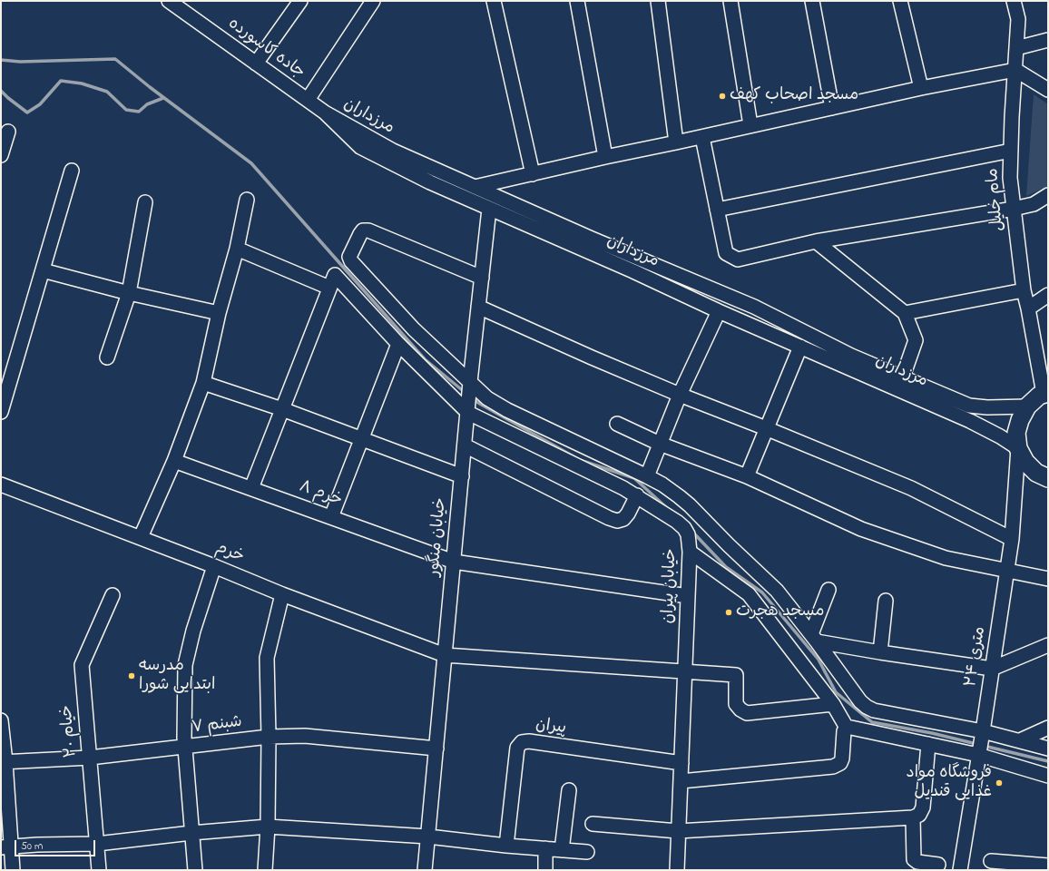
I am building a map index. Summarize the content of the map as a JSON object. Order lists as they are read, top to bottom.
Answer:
{
  "streets": {
    "street": [
      "جاده کاسورده",
      "مرزداران",
      "مام خلیل",
      "خرم ۸",
      "خیابان منگور",
      "خرم",
      "خیابان پیران",
      "۲۴ متری",
      "شبنم ۷",
      "پیران",
      "خیام ۲۰"
    ]
  },
  "crossings": [
    ["جاده کاسورده", "مرزداران"],
    ["مرزداران", "خیابان منگور"],
    ["مرزداران", "۲۴ متری"],
    ["خرم ۸", "خیابان منگور"],
    ["خرم ۸", "خیابان پیران"],
    ["خیابان منگور", "خرم"],
    ["خیابان منگور", "خیابان پیران"],
    ["خیابان منگور", "شبنم ۷"],
    ["خرم", "خیابان پیران"],
    ["خیابان پیران", "پیران"],
    ["شبنم ۷", "خیام ۲۰"]
  ],
  "places": [
    "مسجد اصحاب کهف",
    "مسجد هجرت",
    "مدرسه ابتدایی شورا",
    "فروشگاه مواد غذایی قندیل"
  ],
  "scale_bar": "50 m"
}
